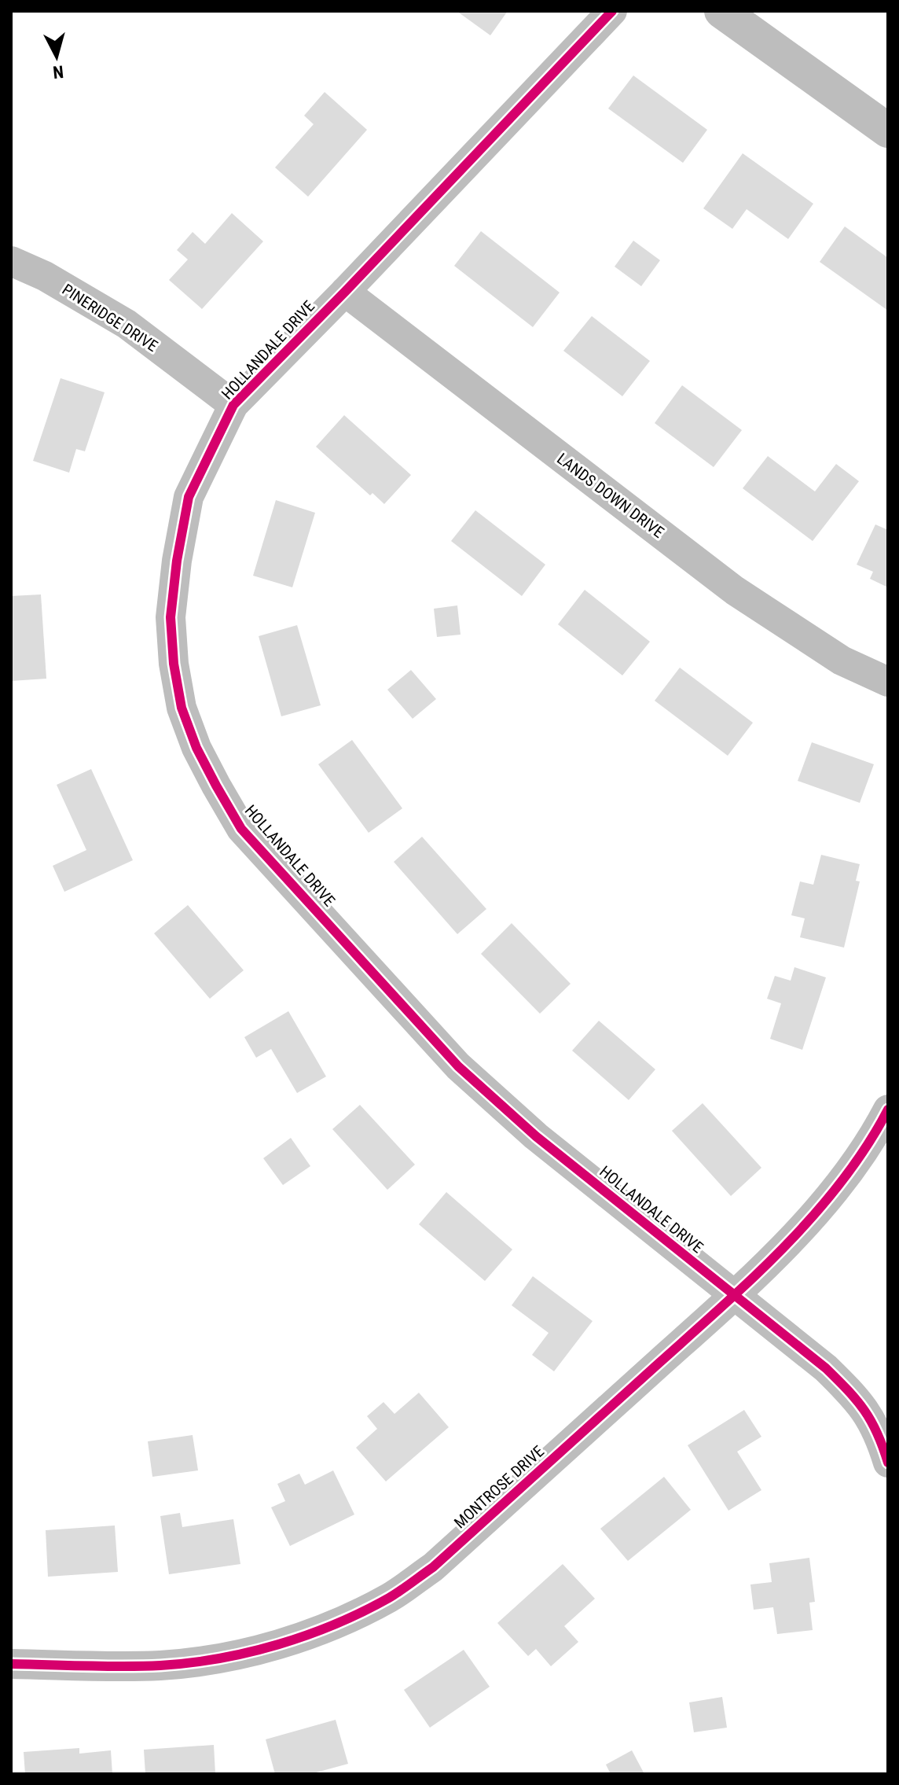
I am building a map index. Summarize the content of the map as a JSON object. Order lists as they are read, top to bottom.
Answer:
{
  "streets": {
    "street": [
      "PINERIDGE DRIVE",
      "HOLLANDALE DRIVE",
      "LANDS DOWN DRIVE",
      "MONTROSE DRIVE"
    ]
  },
  "crossings": [
    ["PINERIDGE DRIVE", "HOLLANDALE DRIVE"],
    ["HOLLANDALE DRIVE", "LANDS DOWN DRIVE"],
    ["HOLLANDALE DRIVE", "MONTROSE DRIVE"]
  ],
  "north": "bottom"
}
